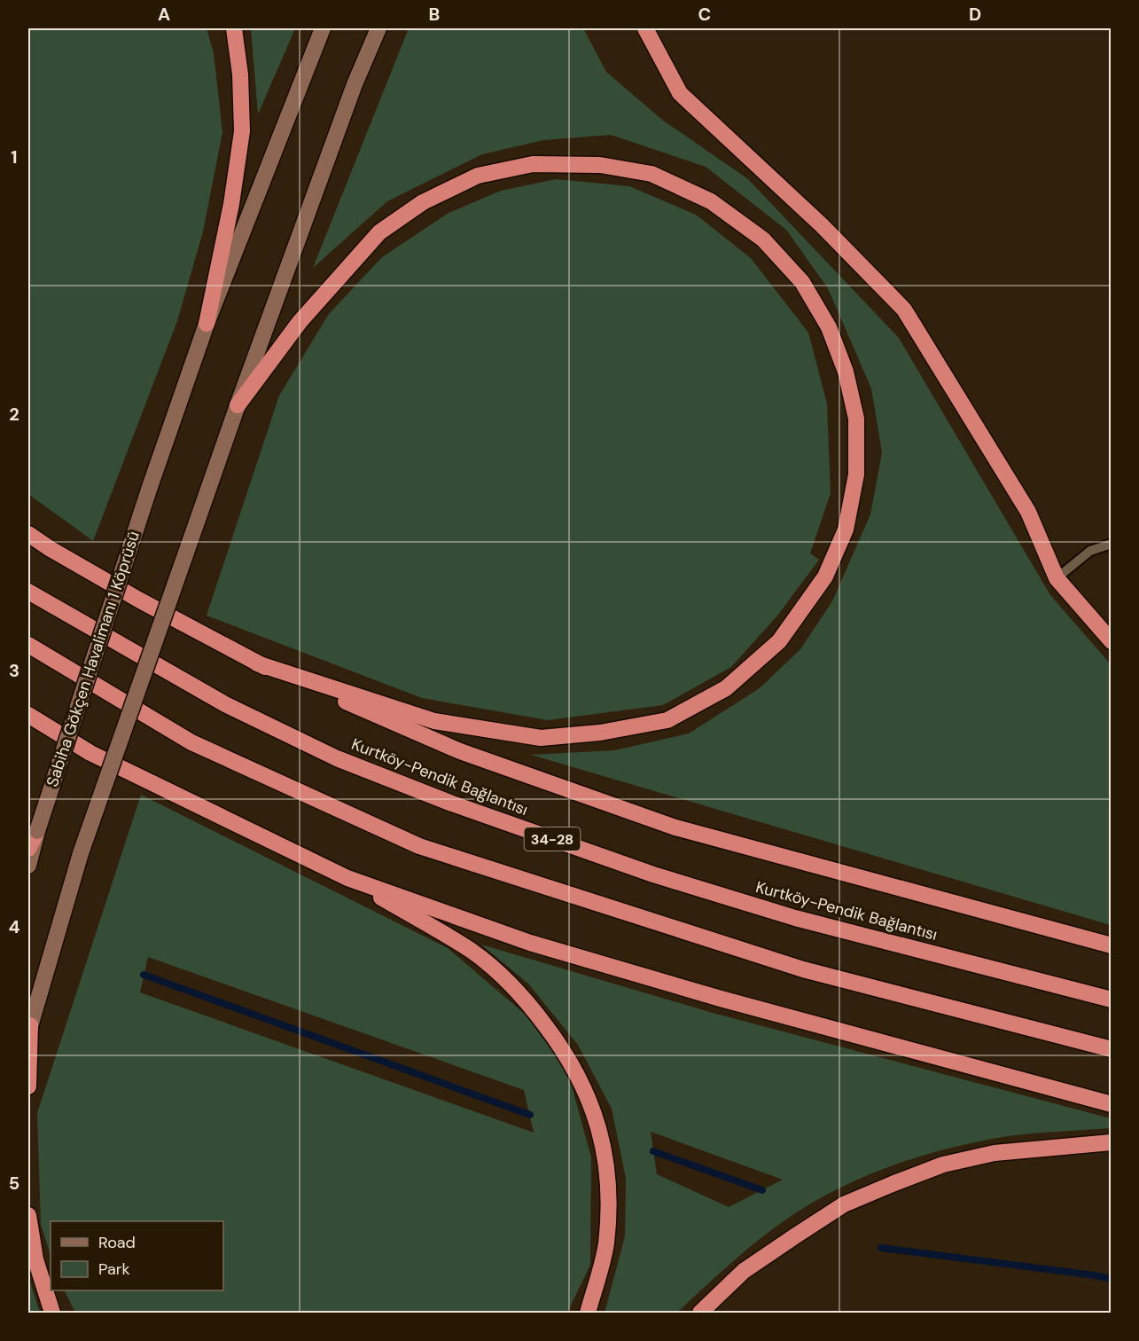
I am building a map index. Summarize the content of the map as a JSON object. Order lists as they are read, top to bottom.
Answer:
{
  "streets": {
    "highway": ["Kurtköy-Pendik Bağlantısı", "34-28"],
    "main road": ["Sabiha Gökçen Havalimanı 1 Köprüsü"]
  },
  "legend": ["Road", "Park"],
  "grid": {
    "columns": [
      "A",
      "B",
      "C",
      "D"
    ],
    "rows": [
      "1",
      "2",
      "3",
      "4",
      "5"
    ]
  }
}
